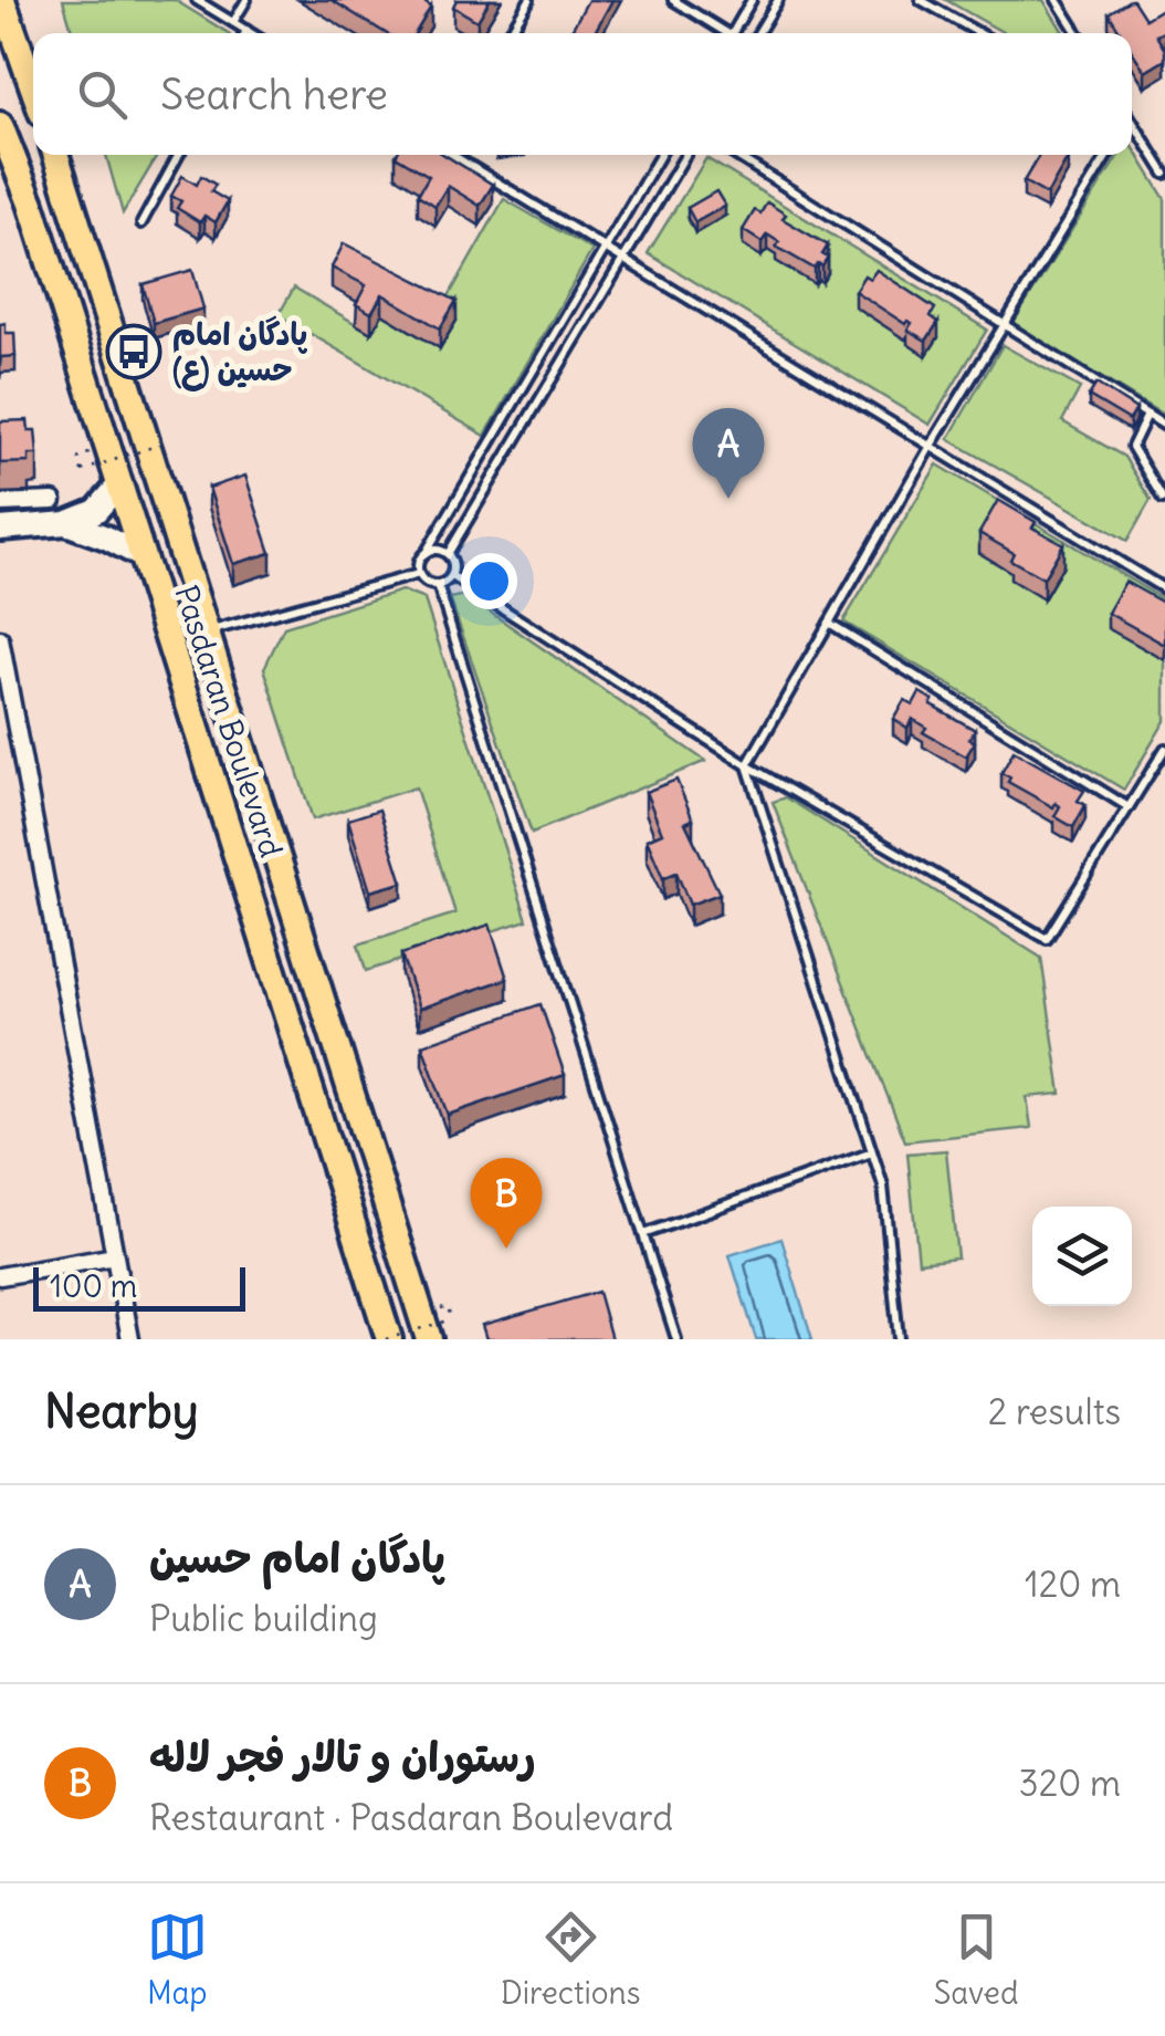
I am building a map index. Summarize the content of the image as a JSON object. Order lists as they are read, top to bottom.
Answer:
{
  "streets": {
    "main road": ["Pasdaran Boulevard"]
  },
  "places": {
    "bus stop": ["پادگان امام حسین (ع)"]
  },
  "scale_bar": "100 m",
  "page": {
    "search": "Search here",
    "pins": ["A", "B"],
    "scale": "100 m",
    "heading": ["Nearby", "2 results"],
    "list": [
      {
        "mark": "A",
        "name": "پادگان امام حسین",
        "note": "Public building",
        "value": "120 m"
      },
      {
        "mark": "B",
        "name": "رستوران و تالار فجر لاله",
        "note": "Restaurant · Pasdaran Boulevard",
        "value": "320 m"
      }
    ],
    "nav": ["Map", "Directions", "Saved"]
  }
}
